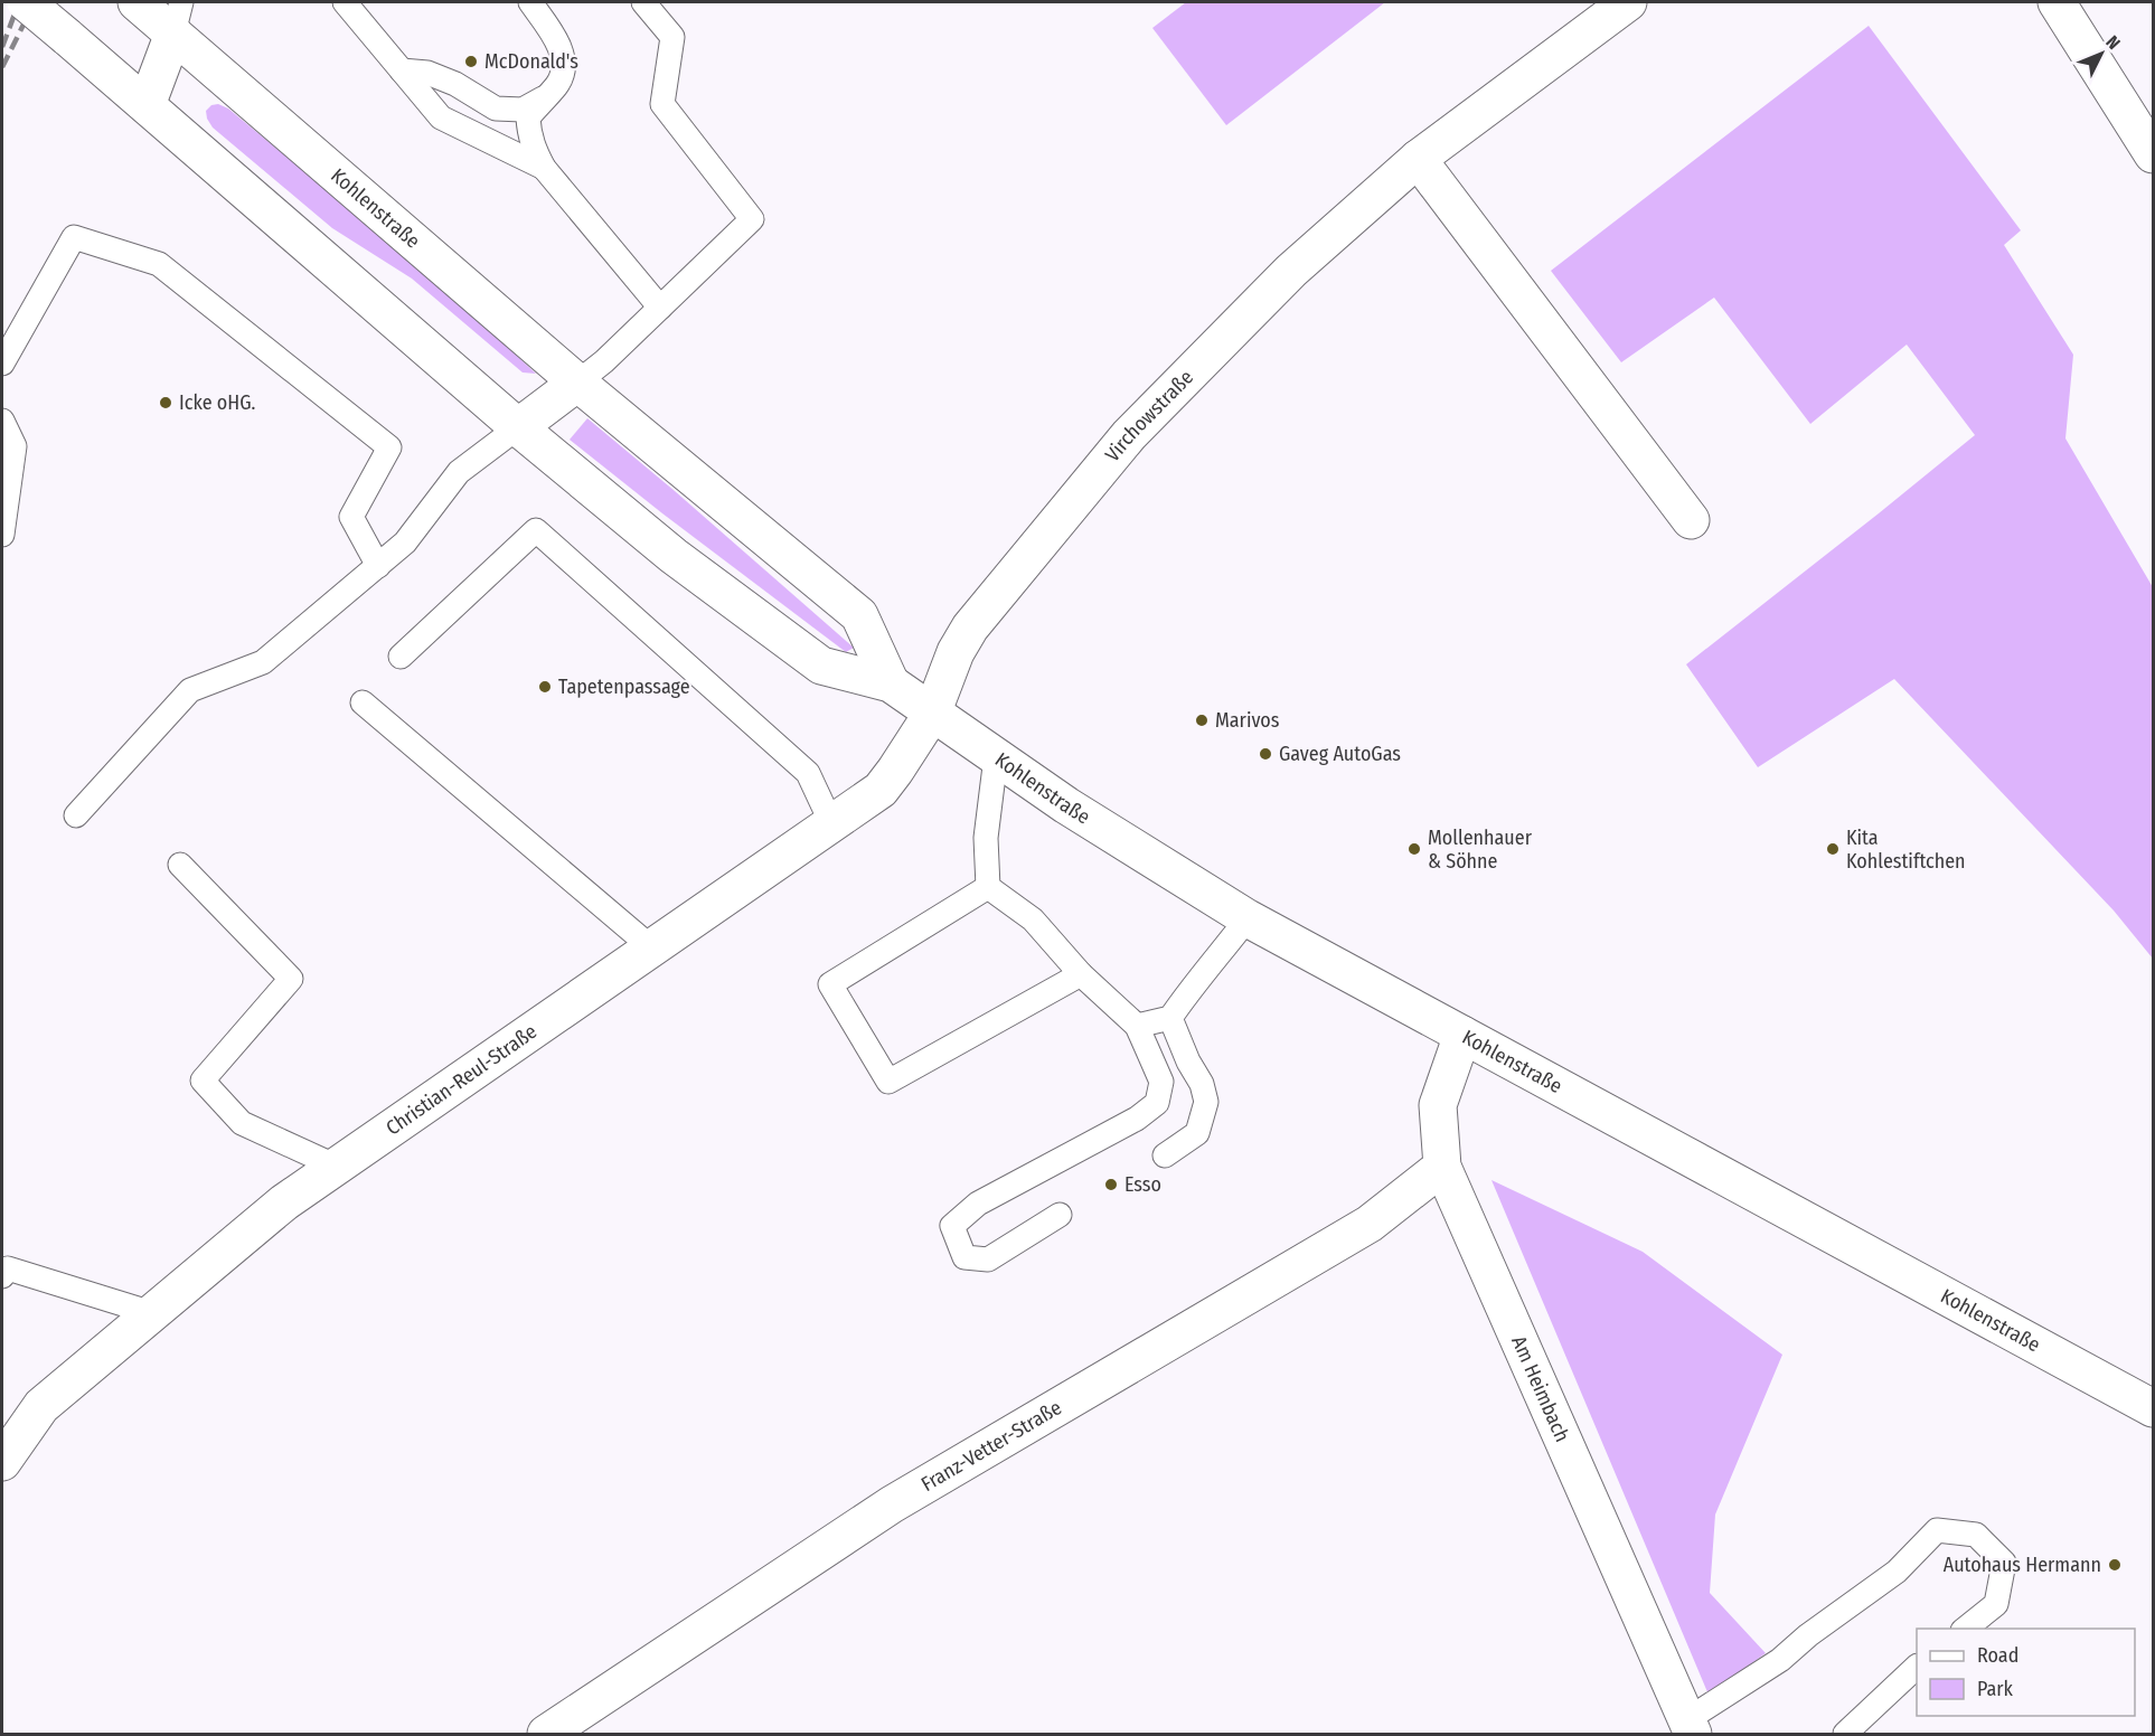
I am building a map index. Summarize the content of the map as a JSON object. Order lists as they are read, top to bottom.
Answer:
{
  "streets": {
    "street": [
      "Kohlenstraße",
      "Virchowstraße",
      "Christian-Reul-Straße",
      "Am Heimbach",
      "Franz-Vetter-Straße"
    ]
  },
  "crossings": [
    ["Kohlenstraße", "Virchowstraße"],
    ["Kohlenstraße", "Christian-Reul-Straße"],
    ["Kohlenstraße", "Am Heimbach"],
    ["Virchowstraße", "Christian-Reul-Straße"],
    ["Am Heimbach", "Franz-Vetter-Straße"]
  ],
  "places": [
    "McDonald's",
    "Icke oHG.",
    "Tapetenpassage",
    "Marivos",
    "Gaveg AutoGas",
    "Mollenhauer & Söhne",
    "Kita Kohlestiftchen",
    "Esso",
    "Autohaus Hermann"
  ],
  "legend": ["Road", "Park"],
  "north": "top right"
}
